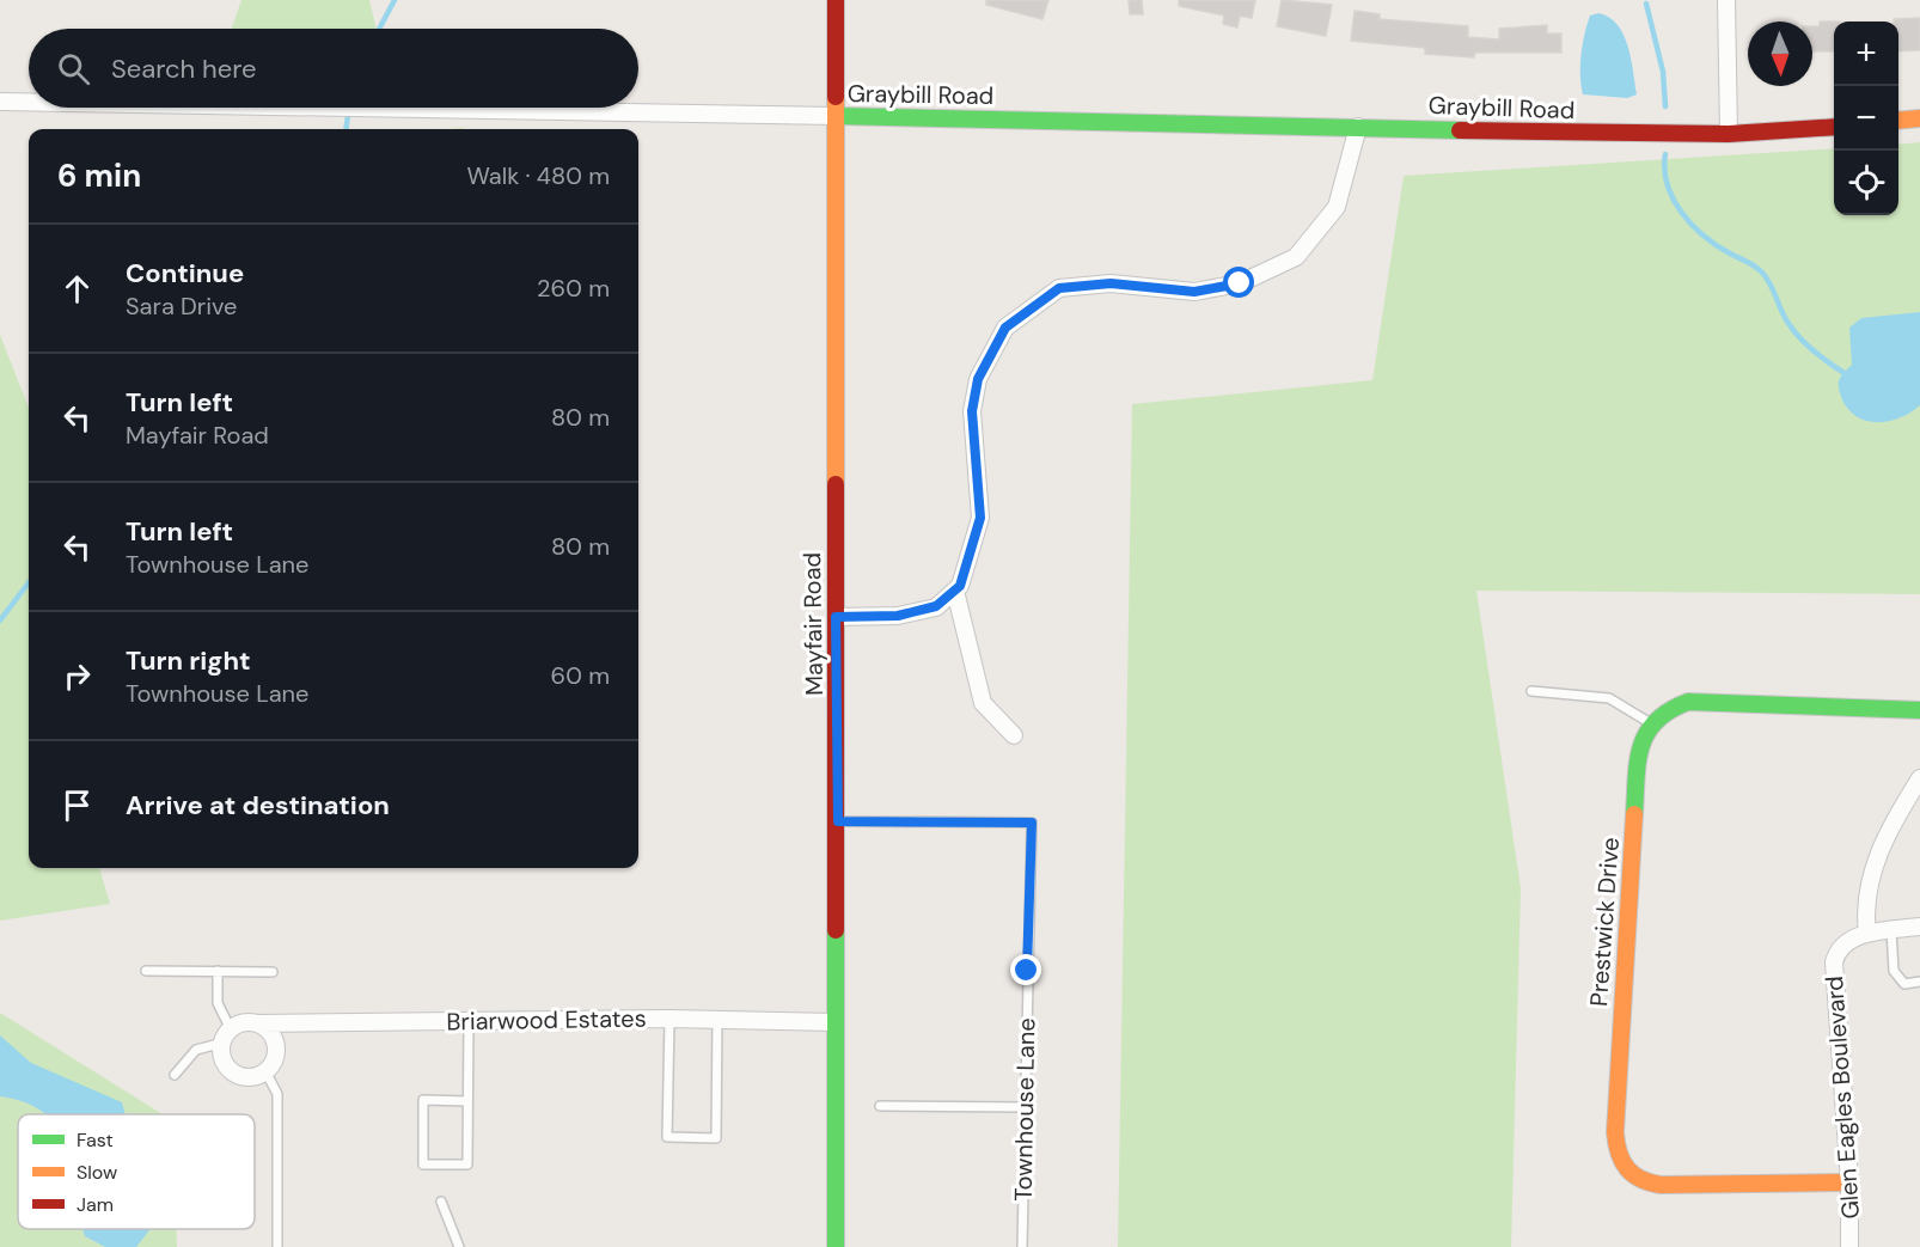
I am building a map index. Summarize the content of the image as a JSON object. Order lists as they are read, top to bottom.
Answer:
{
  "streets": {
    "street": [
      "Graybill Road",
      "Mayfair Road",
      "Prestwick Drive",
      "Briarwood Estates",
      "Glen Eagles Boulevard"
    ],
    "lane": ["Townhouse Lane"]
  },
  "crossings": [
    ["Graybill Road", "Mayfair Road"],
    ["Mayfair Road", "Briarwood Estates"],
    ["Mayfair Road", "Townhouse Lane"],
    ["Prestwick Drive", "Glen Eagles Boulevard"]
  ],
  "legend": ["Fast", "Slow", "Jam"],
  "north": "bottom",
  "page": {
    "map_buttons": ["+", "−"],
    "search": "Search here",
    "heading": ["6 min", "Walk · 480 m"],
    "list": [
      ["Continue", "Sara Drive", "260 m"],
      ["Turn left", "Mayfair Road", "80 m"],
      ["Turn left", "Townhouse Lane", "80 m"],
      ["Turn right", "Townhouse Lane", "60 m"],
      "Arrive at destination"
    ]
  }
}
